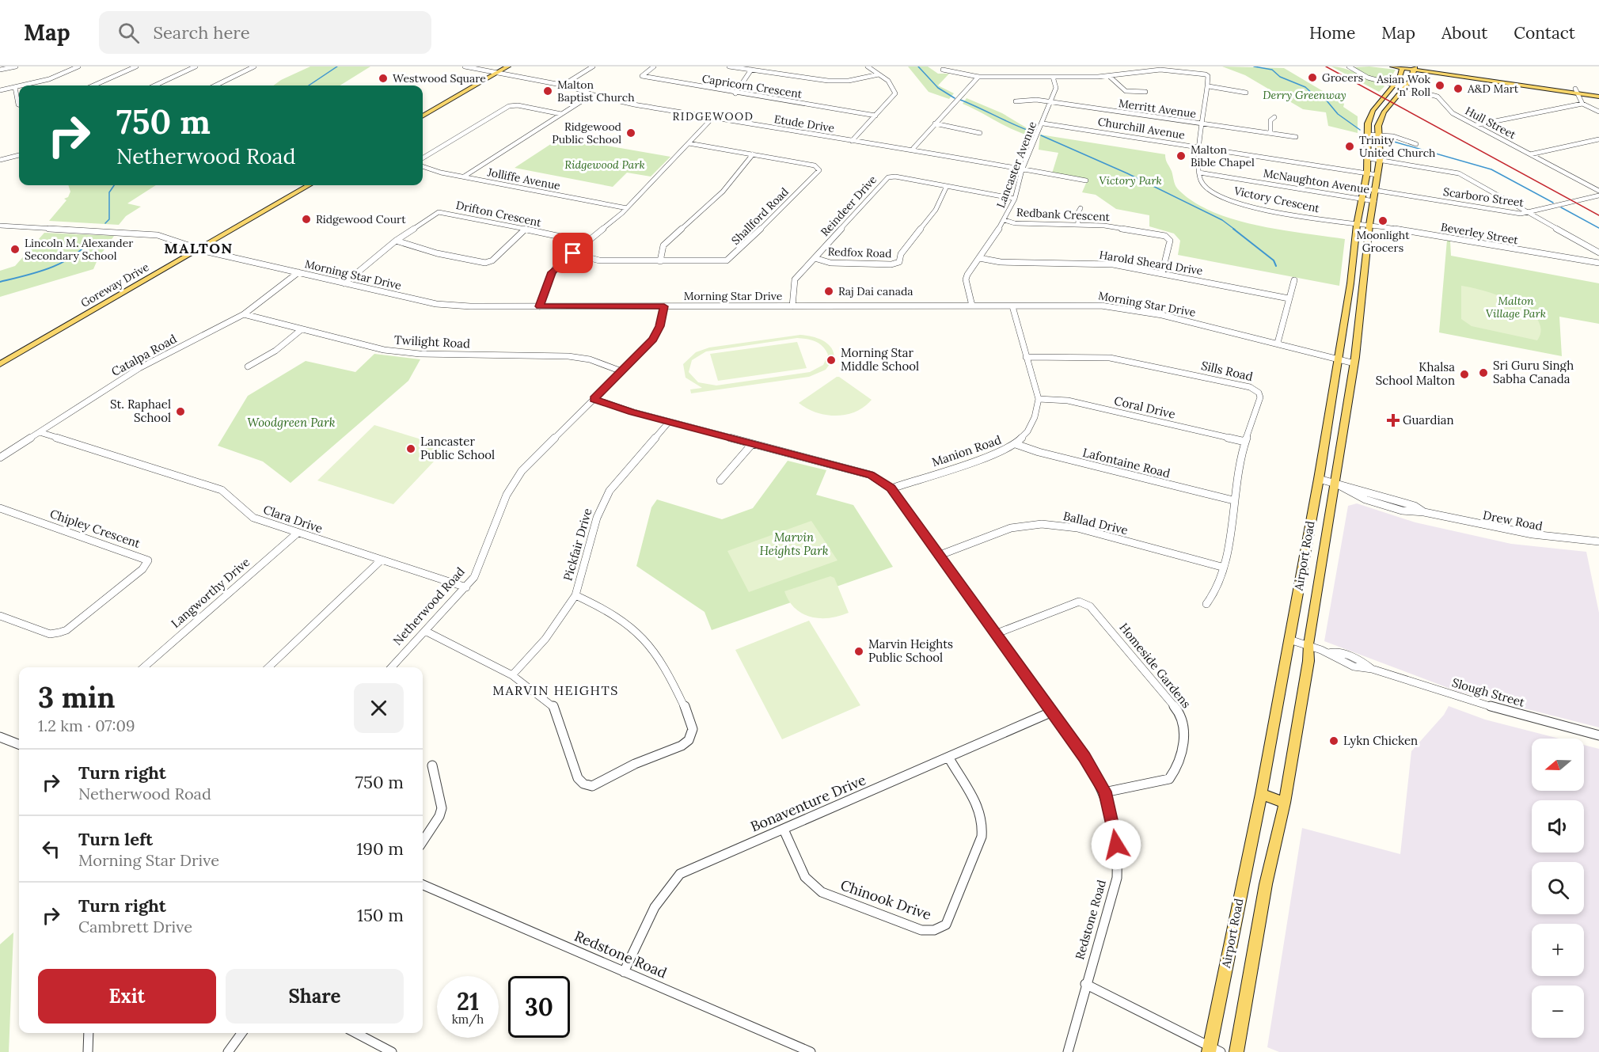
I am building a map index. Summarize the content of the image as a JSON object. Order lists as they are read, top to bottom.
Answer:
{
  "streets": {
    "main road": ["Goreway Drive", "Airport Road"],
    "street": [
      "Capricorn Crescent",
      "Merritt Avenue",
      "Hull Street",
      "Etude Drive",
      "Churchill Avenue",
      "Lancaster Avenue",
      "Jolliffe Avenue",
      "McNaughton Avenue",
      "Scarboro Street",
      "Victory Crescent",
      "Reindeer Drive",
      "Drifton Crescent",
      "Redbank Crescent",
      "Shallford Road",
      "Beverley Street",
      "Redfox Road",
      "Harold Sheard Drive",
      "Morning Star Drive",
      "Twilight Road",
      "Catalpa Road",
      "Sills Road",
      "Coral Drive",
      "Manion Road",
      "Lafontaine Road",
      "Clara Drive",
      "Drew Road",
      "Ballad Drive",
      "Chipley Crescent",
      "Pickfair Drive",
      "Langworthy Drive",
      "Netherwood Road",
      "Homeside Gardens",
      "Slough Street",
      "Bonaventure Drive",
      "Chinook Drive",
      "Redstone Road"
    ]
  },
  "crossings": [
    ["Merritt Avenue", "Lancaster Avenue"],
    ["Hull Street", "Airport Road"],
    ["Etude Drive", "Lancaster Avenue"],
    ["Churchill Avenue", "Lancaster Avenue"],
    ["Churchill Avenue", "Airport Road"],
    ["Lancaster Avenue", "Reindeer Drive"],
    ["Lancaster Avenue", "Redbank Crescent"],
    ["Lancaster Avenue", "Harold Sheard Drive"],
    ["Lancaster Avenue", "Morning Star Drive"],
    ["McNaughton Avenue", "Victory Crescent"],
    ["McNaughton Avenue", "Airport Road"],
    ["Scarboro Street", "Airport Road"],
    ["Victory Crescent", "Beverley Street"],
    ["Victory Crescent", "Airport Road"],
    ["Reindeer Drive", "Redfox Road"],
    ["Reindeer Drive", "Morning Star Drive"],
    ["Drifton Crescent", "Morning Star Drive"],
    ["Redbank Crescent", "Harold Sheard Drive"],
    ["Beverley Street", "Airport Road"],
    ["Morning Star Drive", "Goreway Drive"],
    ["Morning Star Drive", "Catalpa Road"],
    ["Morning Star Drive", "Airport Road"],
    ["Morning Star Drive", "Netherwood Road"],
    ["Twilight Road", "Catalpa Road"],
    ["Twilight Road", "Netherwood Road"],
    ["Catalpa Road", "Clara Drive"],
    ["Sills Road", "Coral Drive"],
    ["Sills Road", "Lafontaine Road"],
    ["Sills Road", "Ballad Drive"],
    ["Coral Drive", "Manion Road"],
    ["Manion Road", "Lafontaine Road"],
    ["Manion Road", "Redstone Road"],
    ["Clara Drive", "Langworthy Drive"],
    ["Clara Drive", "Netherwood Road"],
    ["Drew Road", "Airport Road"],
    ["Ballad Drive", "Redstone Road"],
    ["Pickfair Drive", "Redstone Road"],
    ["Airport Road", "Slough Street"],
    ["Netherwood Road", "Redstone Road"],
    ["Homeside Gardens", "Redstone Road"],
    ["Bonaventure Drive", "Chinook Drive"],
    ["Bonaventure Drive", "Redstone Road"]
  ],
  "districts": ["RIDGEWOOD", "MALTON", "MARVIN HEIGHTS"],
  "parks": [
    "Derry Greenway",
    "Ridgewood Park",
    "Victory Park",
    "Malton Village Park",
    "Woodgreen Park",
    "Marvin Heights Park"
  ],
  "places": {
    "other": [
      "Grocers",
      "Westwood Square",
      "Asian Wok 'n' Roll",
      "A&D Mart",
      "Malton Baptist Church",
      "Ridgewood Public School",
      "Trinity United Church",
      "Malton Bible Chapel",
      "Ridgewood Court",
      "Moonlight Grocers",
      "Lincoln M. Alexander Secondary School",
      "Raj Dai canada",
      "Morning Star Middle School",
      "Sri Guru Singh Sabha Canada",
      "Khalsa School Malton",
      "St. Raphael School",
      "Lancaster Public School",
      "Marvin Heights Public School",
      "Lykn Chicken"
    ],
    "health": ["Guardian"]
  },
  "north": "left",
  "page": {
    "header": "Map",
    "search": "Search here",
    "nav": [
      "Home",
      "Map",
      "About",
      "Contact"
    ],
    "turn": ["750 m", "Netherwood Road"],
    "heading": ["3 min", "1.2 km · 07:09"],
    "map_buttons": ["+", "−"],
    "list": [
      {
        "name": "Turn right",
        "note": "Netherwood Road",
        "value": "750 m"
      },
      {
        "name": "Turn left",
        "note": "Morning Star Drive",
        "value": "190 m"
      },
      {
        "name": "Turn right",
        "note": "Cambrett Drive",
        "value": "150 m"
      }
    ],
    "buttons": ["Exit", "Share"],
    "speed": "21 km/h",
    "limit": "30"
  }
}
